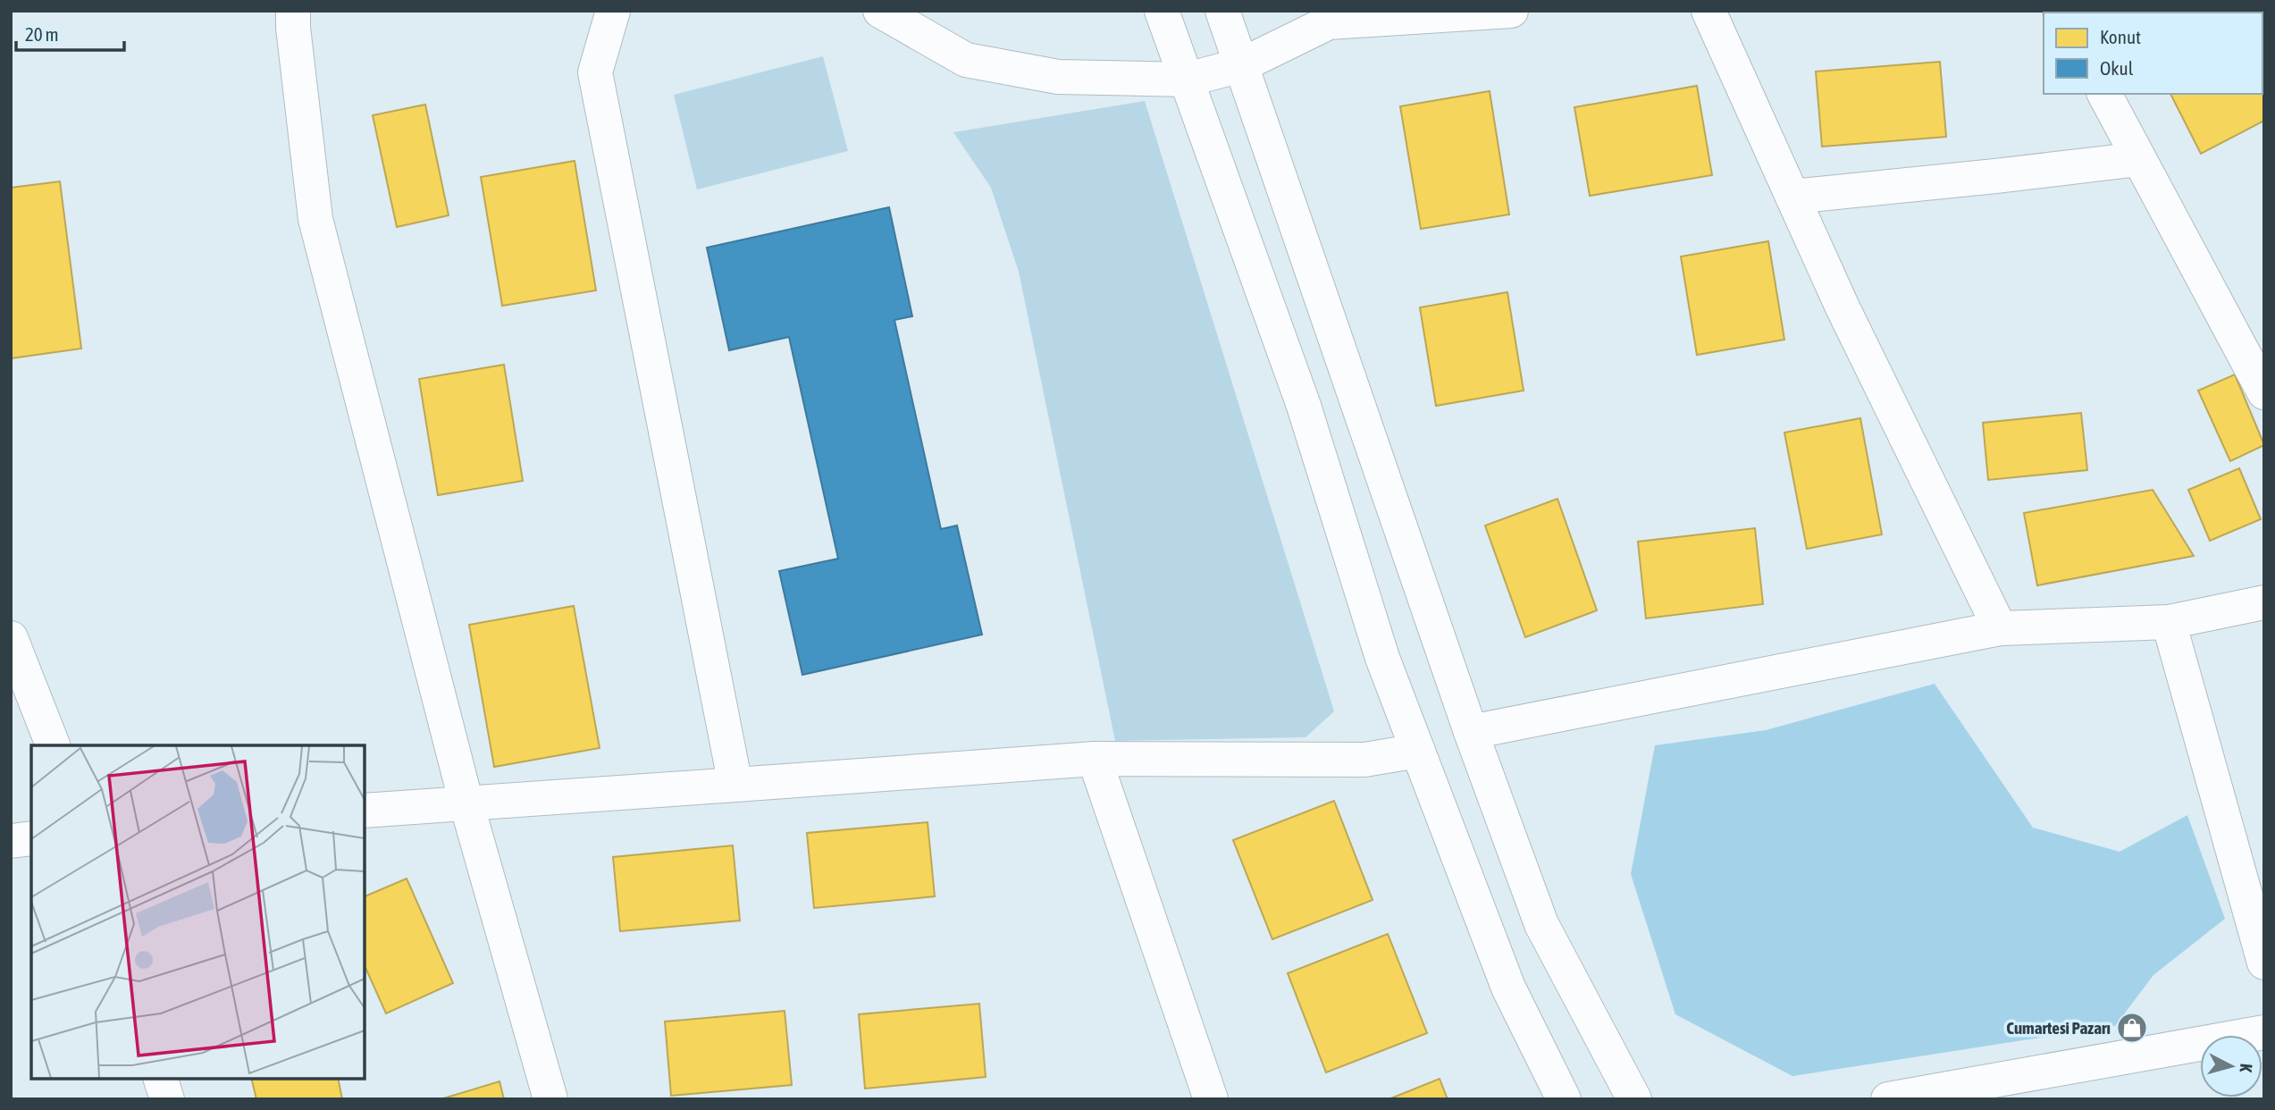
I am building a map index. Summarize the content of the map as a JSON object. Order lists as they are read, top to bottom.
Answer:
{
  "places": {
    "shop": ["Cumartesi Pazarı"]
  },
  "legend": ["Konut", "Okul"],
  "scale_bar": "20 m",
  "north": "right"
}
